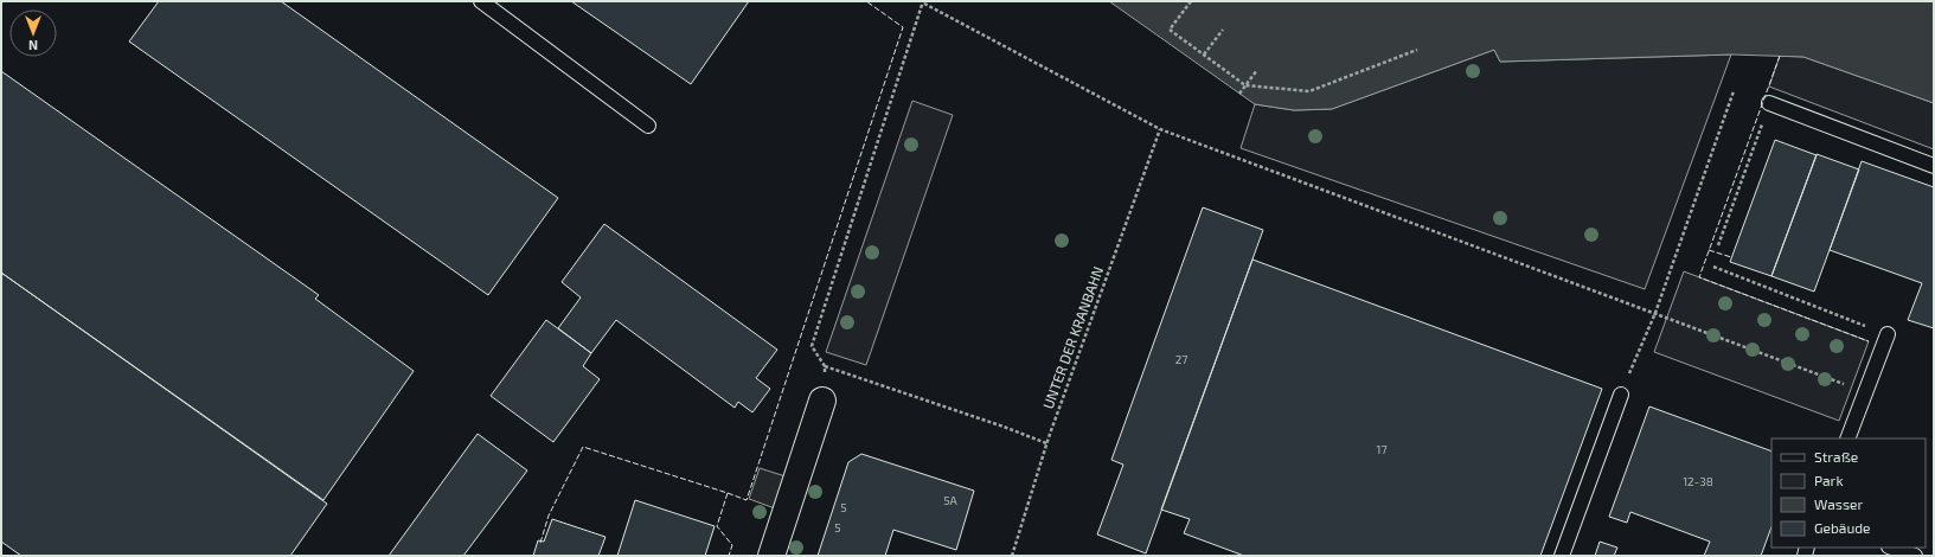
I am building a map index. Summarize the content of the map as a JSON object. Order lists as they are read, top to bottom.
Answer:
{
  "streets": {
    "path": ["UNTER DER KRANBAHN"]
  },
  "house_numbers": [
    "27",
    "17",
    "12-38",
    "5A",
    "5",
    "5"
  ],
  "legend": [
    "Straße",
    "Park",
    "Wasser",
    "Gebäude"
  ],
  "north": "bottom"
}
